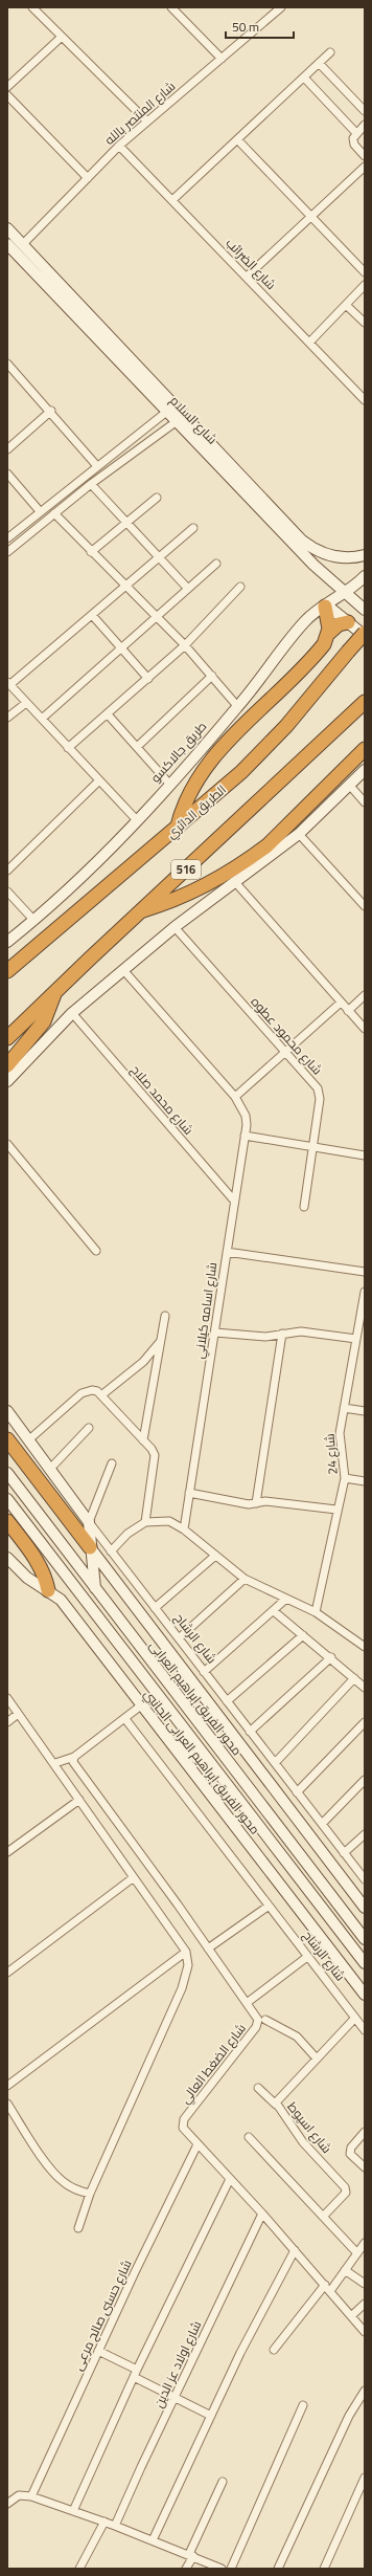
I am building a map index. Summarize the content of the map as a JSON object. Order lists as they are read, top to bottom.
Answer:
{
  "streets": {
    "highway": ["الطريق الدائري", "516"],
    "street": [
      "شارع المنتصر بالله",
      "شارع الضرائب",
      "شارع السلام",
      "طريق جالاكسو",
      "شارع محمود عطوه",
      "شارع محمد صلاح",
      "شارع اسامه كيلاني",
      "شارع 24",
      "شارع الرشاح",
      "محور الفريق إبراهيم العرابى",
      "محور الفريق إبراهيم العرابى الجانبي",
      "شارع الضغط العالي",
      "شارع اسيوط",
      "شارع حسنى صالح مرعى",
      "شارع اولاد عز الدين"
    ]
  },
  "crossings": [
    ["شارع المنتصر بالله", "شارع الضرائب"],
    ["شارع المنتصر بالله", "شارع السلام"],
    ["شارع السلام", "طريق جالاكسو"],
    ["شارع محمد صلاح", "شارع اسامه كيلاني"],
    ["شارع الرشاح", "شارع اسيوط"],
    ["شارع الضغط العالي", "شارع حسنى صالح مرعى"],
    ["شارع الضغط العالي", "شارع اولاد عز الدين"]
  ],
  "scale_bar": "50 m"
}
